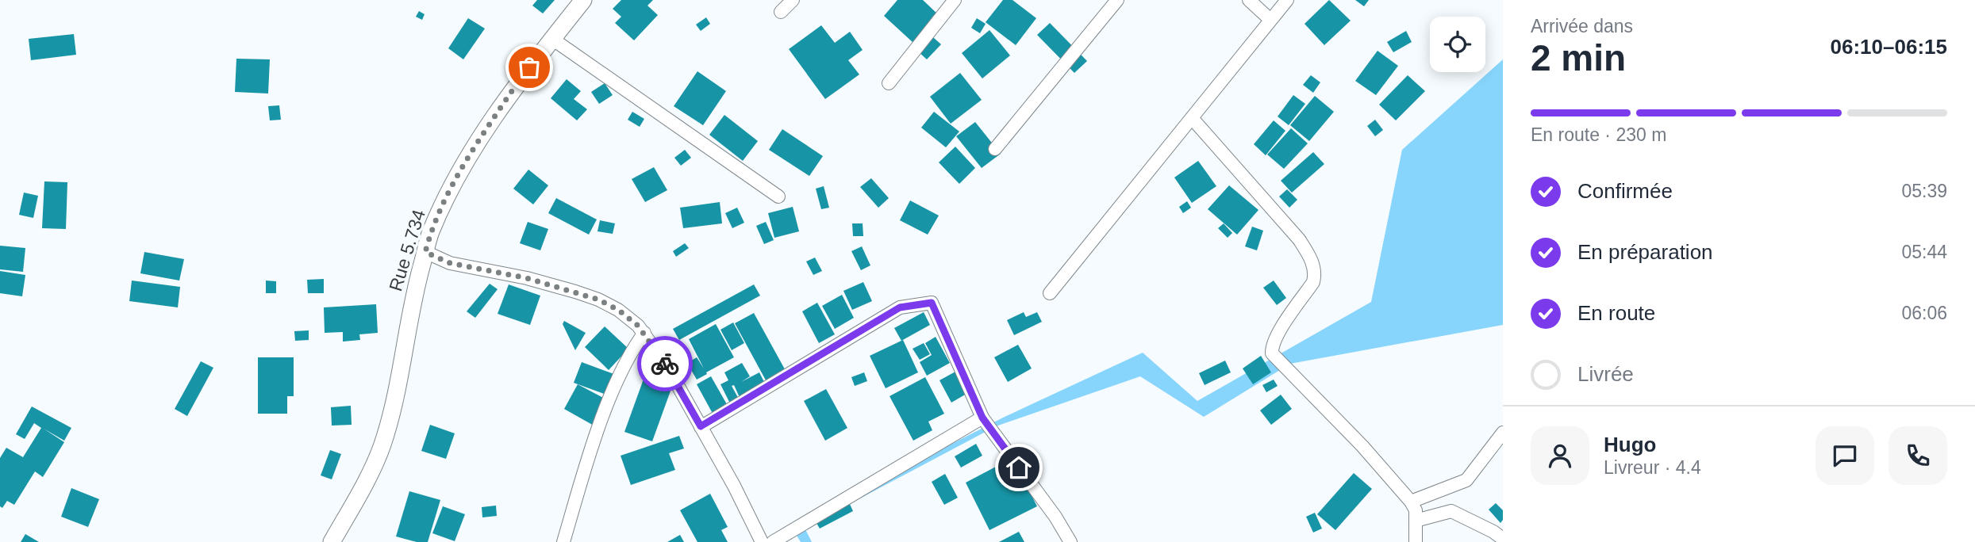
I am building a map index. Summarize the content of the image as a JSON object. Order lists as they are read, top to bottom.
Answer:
{
  "streets": {
    "street": ["Rue 5.734"]
  },
  "page": {
    "heading": ["2 min", "Arrivée dans", "06:10–06:15"],
    "panel": ["Hugo", "Livreur · 4.4"],
    "bar": "En route · 230 m",
    "list": [
      ["Confirmée", "05:39"],
      ["En préparation", "05:44"],
      ["En route", "06:06"],
      "Livrée"
    ]
  }
}
